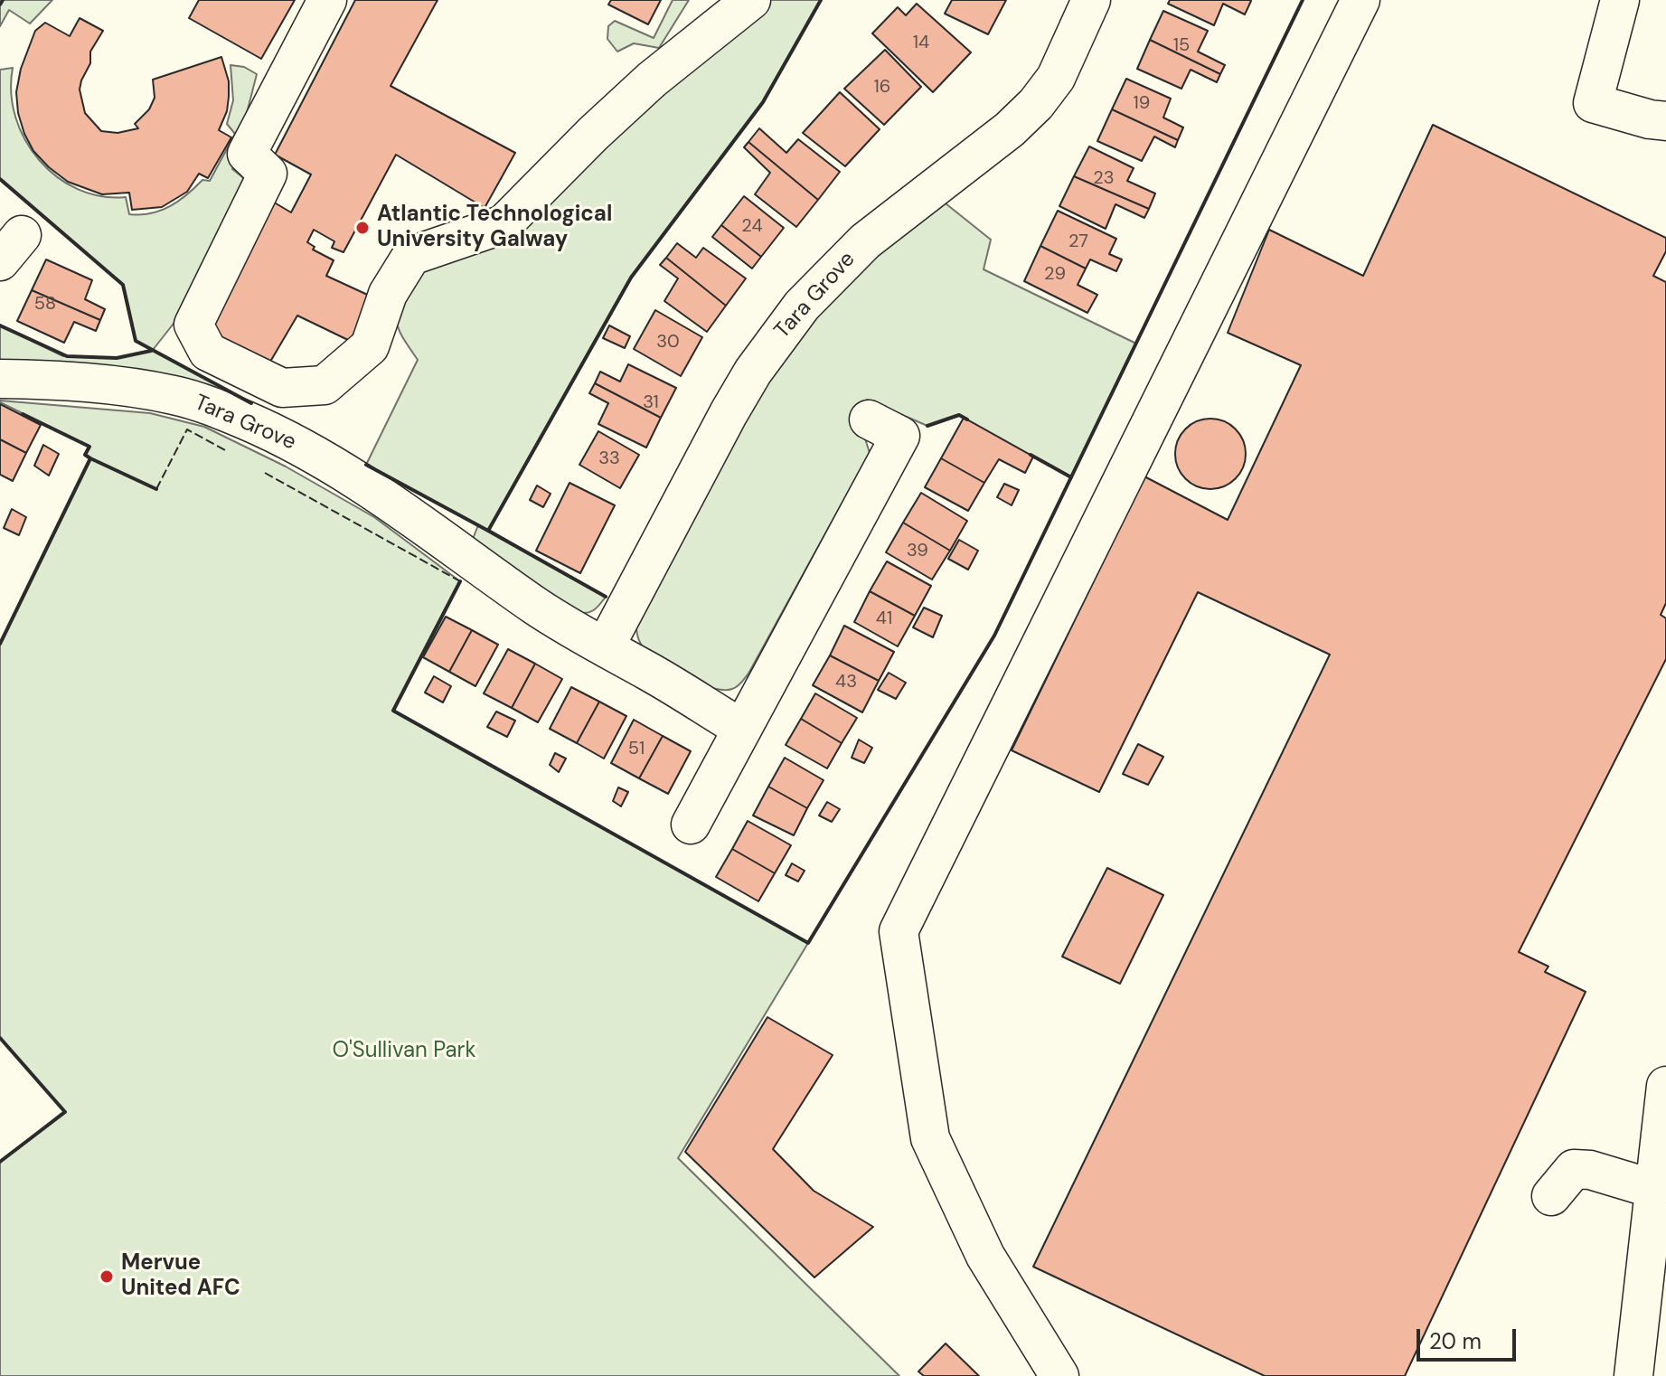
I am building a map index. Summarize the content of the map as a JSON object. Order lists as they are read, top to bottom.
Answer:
{
  "streets": {
    "street": ["Tara Grove"]
  },
  "parks": ["O'Sullivan Park"],
  "places": ["Atlantic Technological University Galway", "Mervue United AFC"],
  "house_numbers": [
    "14",
    "15",
    "16",
    "19",
    "23",
    "24",
    "27",
    "29",
    "58",
    "30",
    "31",
    "33",
    "39",
    "41",
    "43",
    "51"
  ],
  "scale_bar": "20 m"
}
